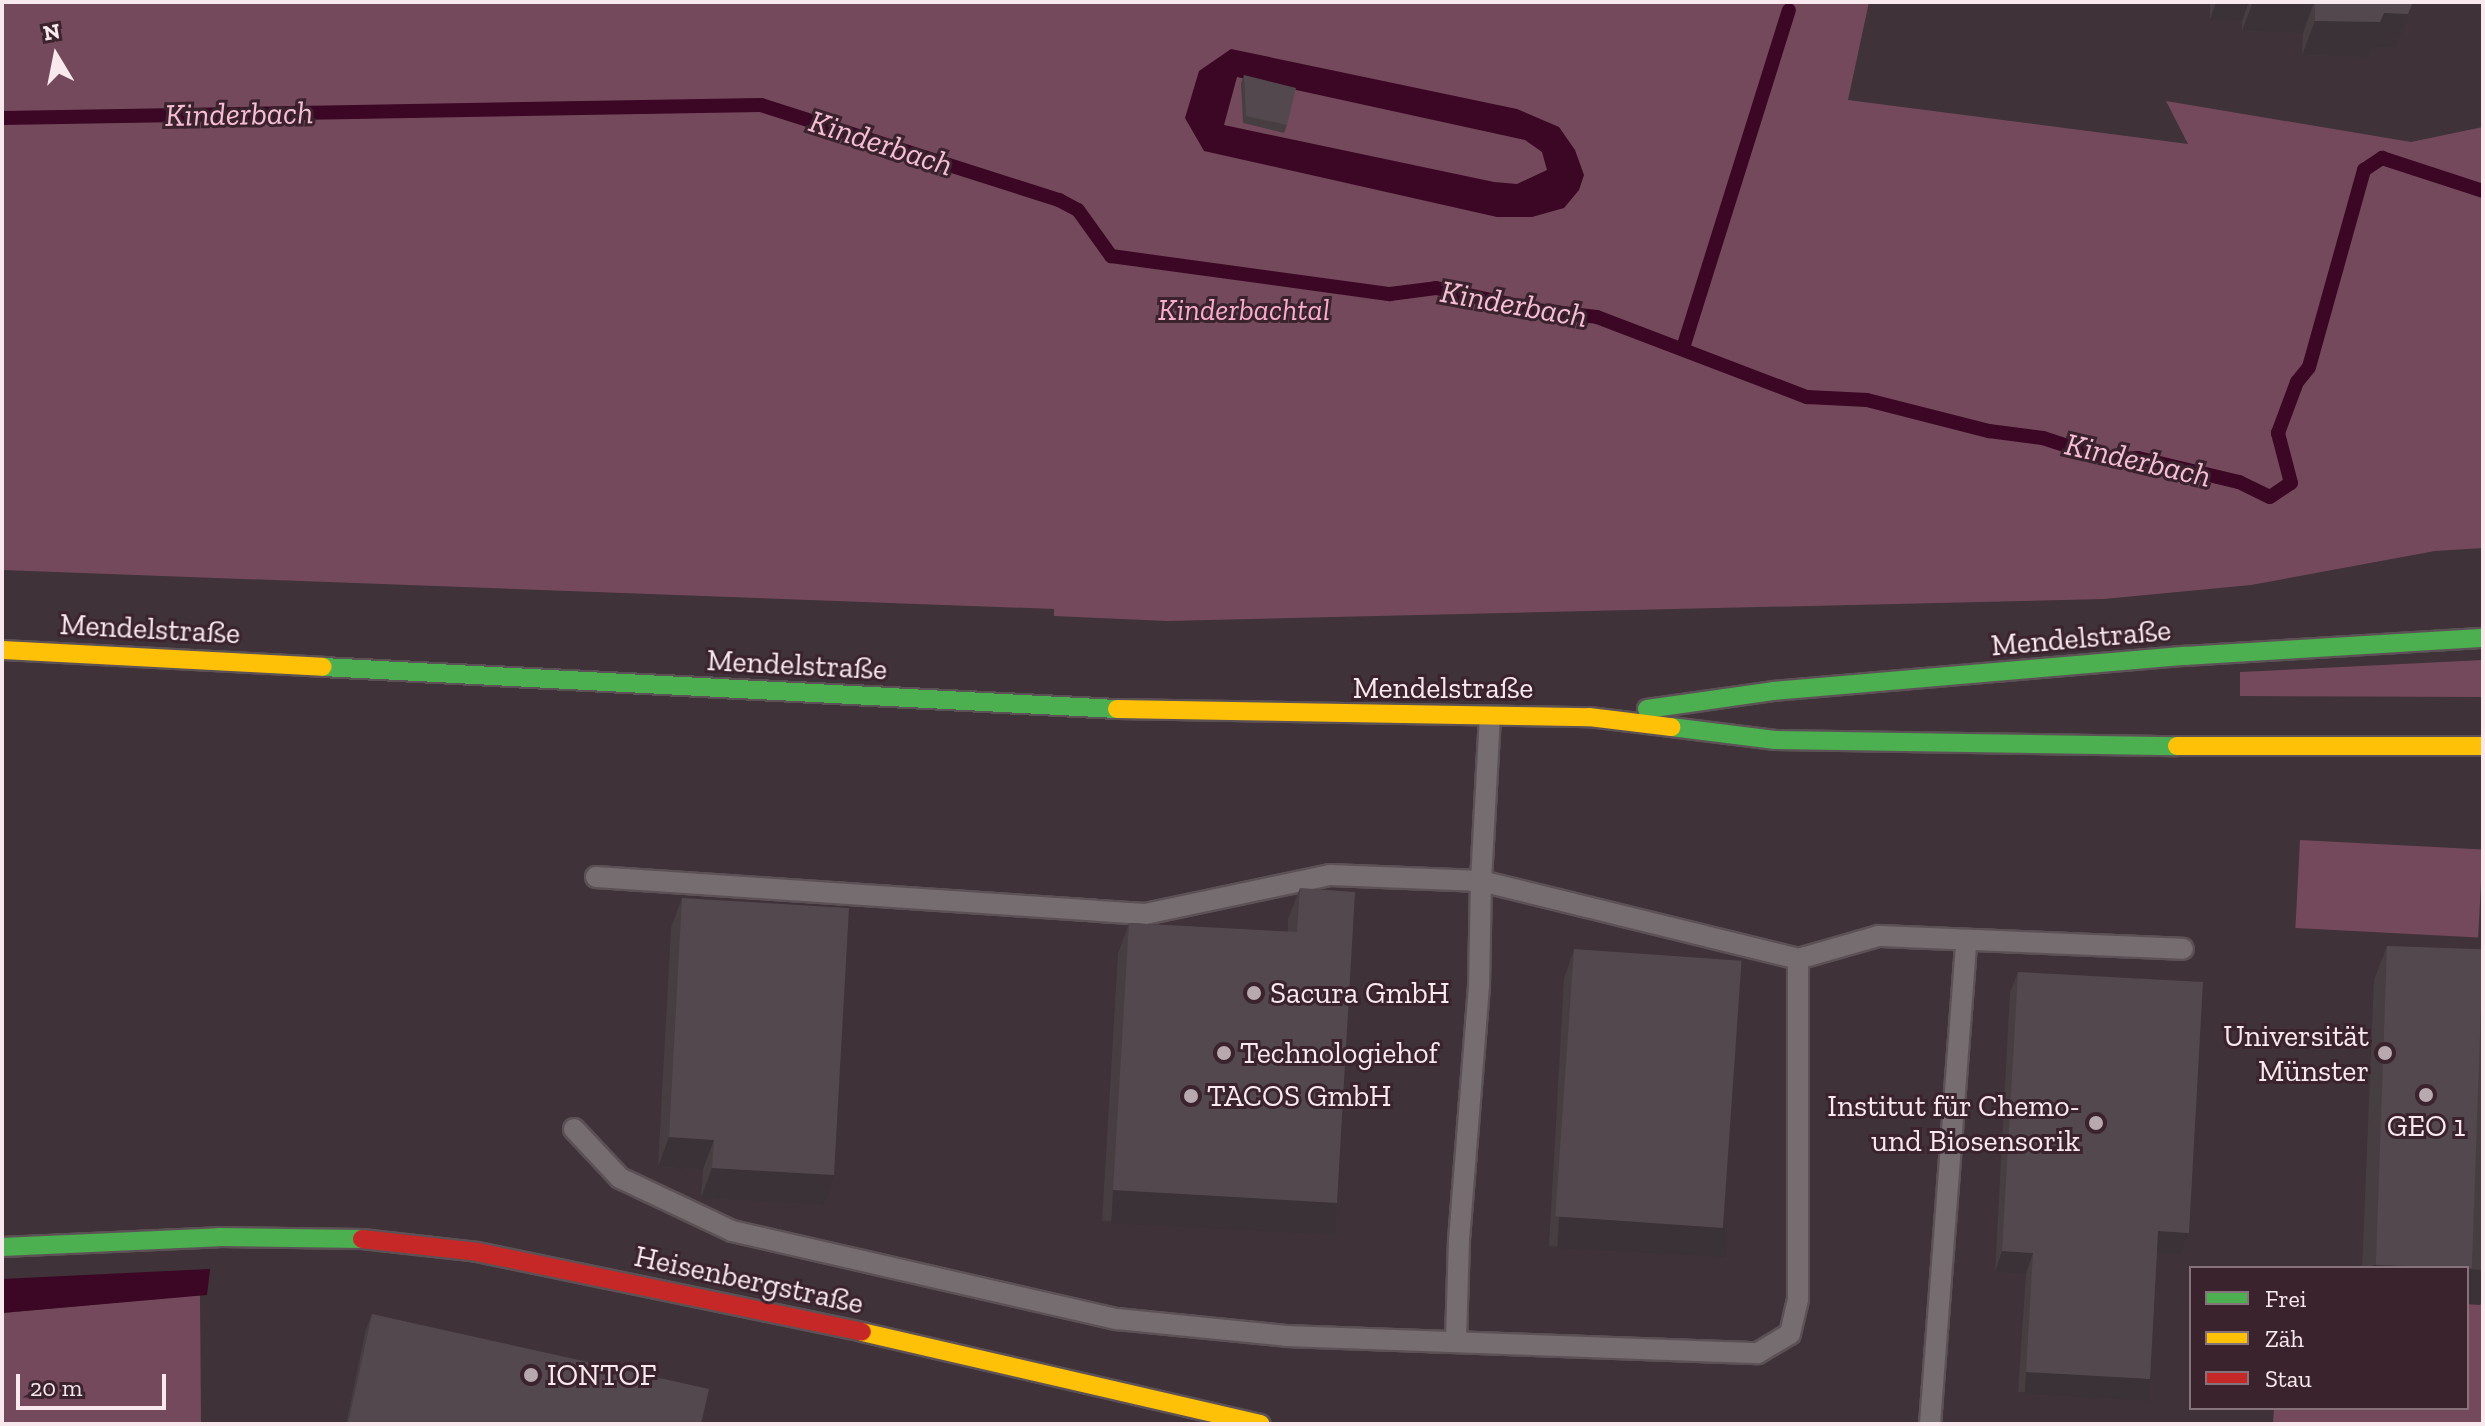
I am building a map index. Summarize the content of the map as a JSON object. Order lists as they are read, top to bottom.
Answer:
{
  "streets": {
    "main road": ["Mendelstraße", "Heisenbergstraße"]
  },
  "water": ["Kinderbach"],
  "parks": ["Kinderbachtal"],
  "places": [
    "Sacura GmbH",
    "Technologiehof",
    "Universität Münster",
    "GEO 1",
    "TACOS GmbH",
    "Institut für Chemo- und Biosensorik",
    "IONTOF"
  ],
  "legend": ["Frei", "Zäh", "Stau"],
  "scale_bar": "20 m",
  "north": "top"
}
